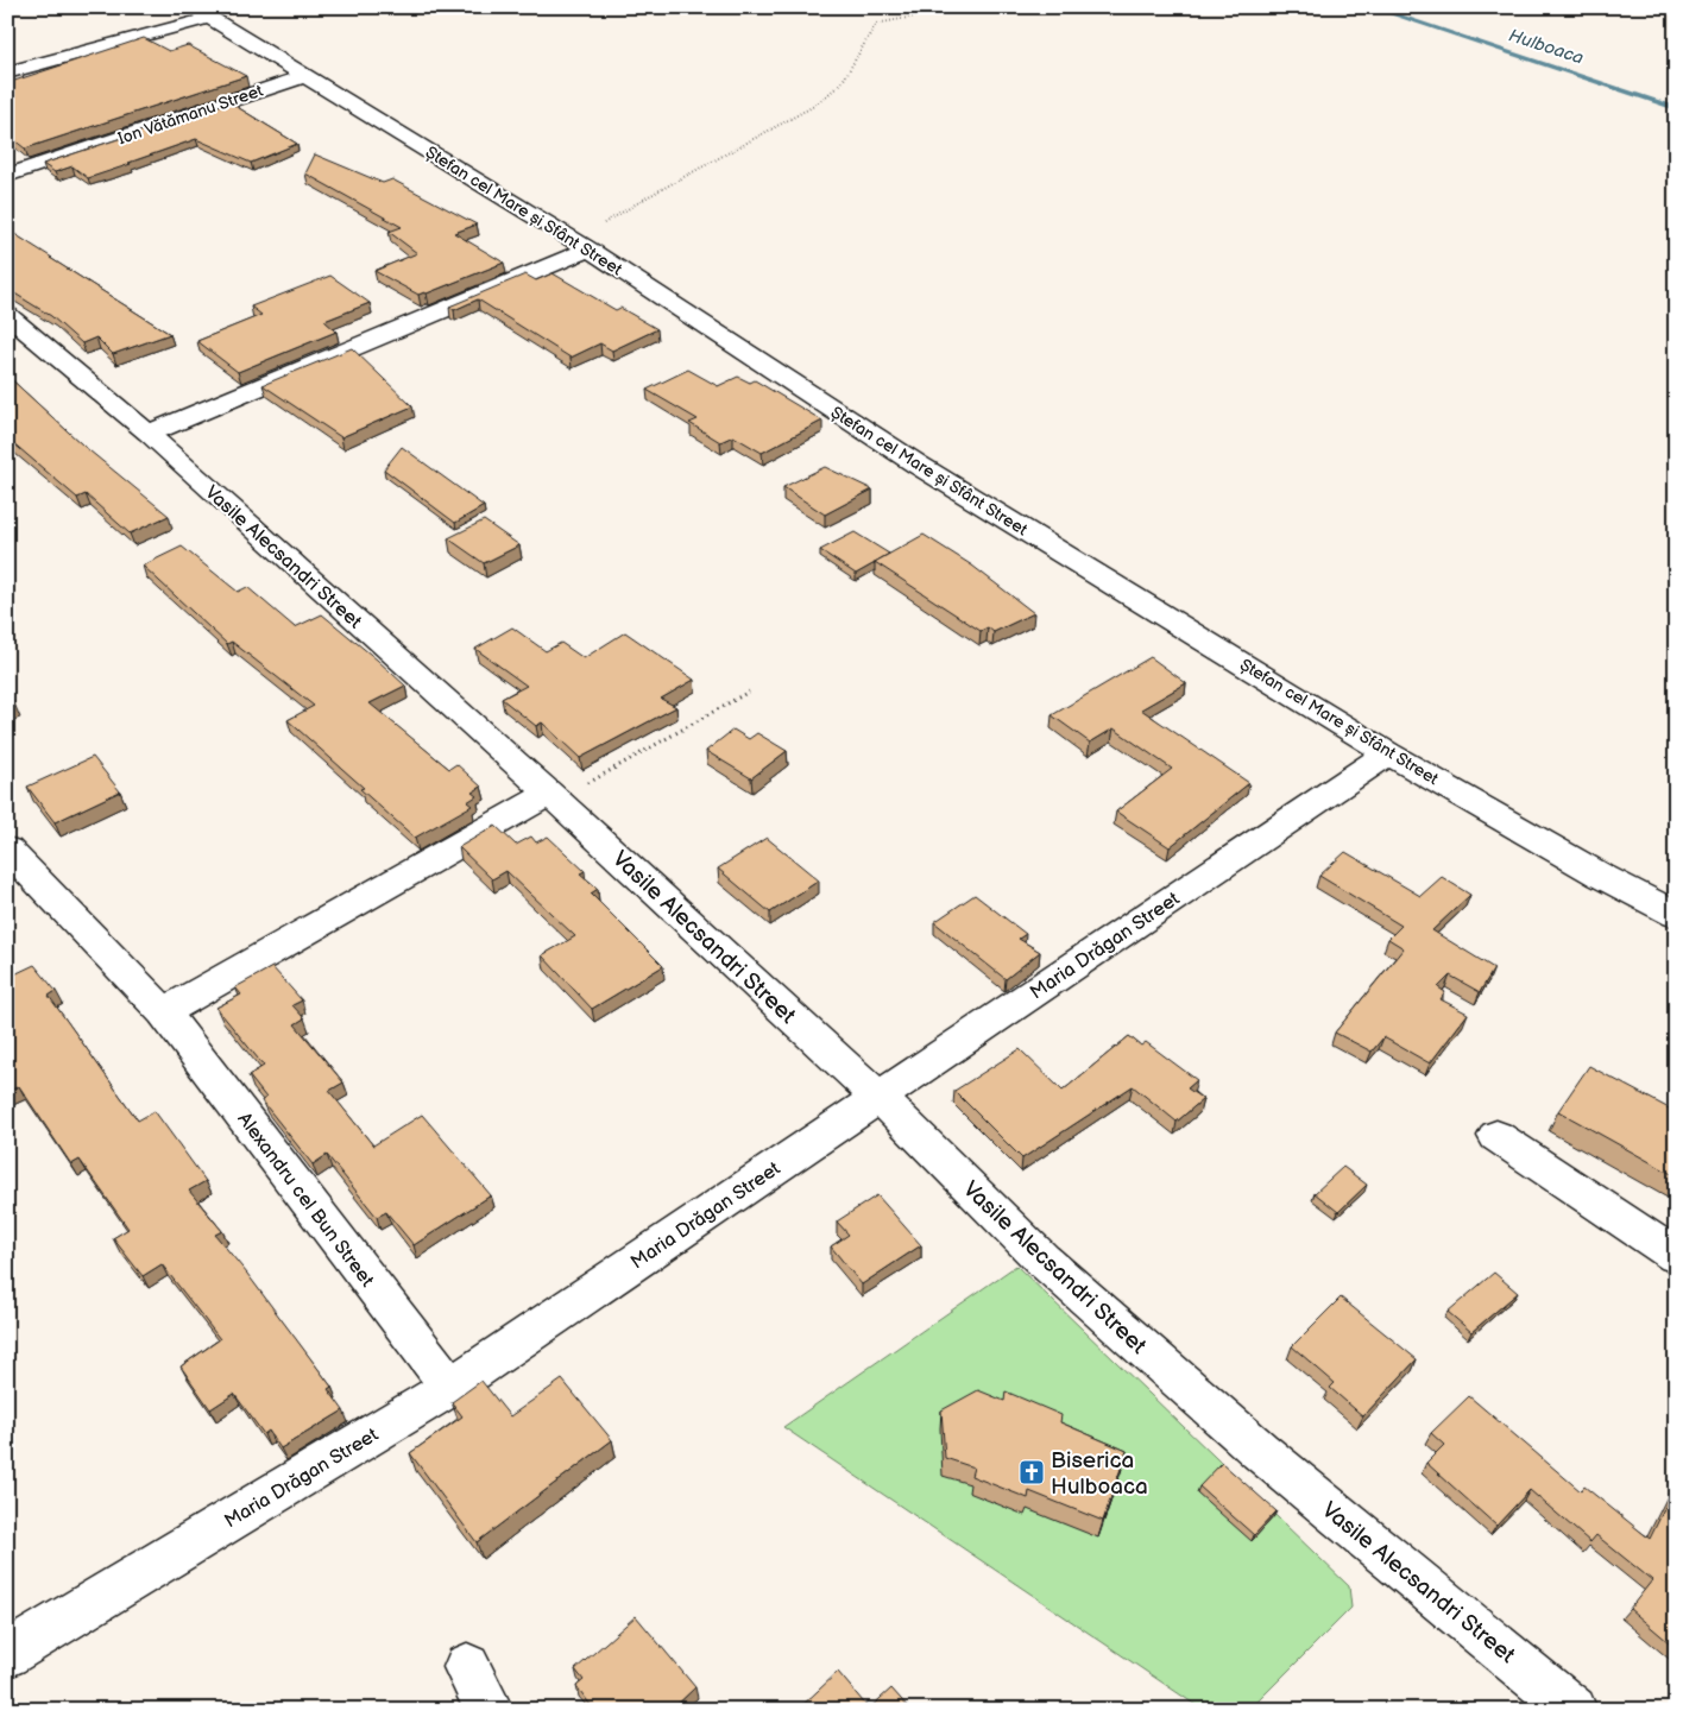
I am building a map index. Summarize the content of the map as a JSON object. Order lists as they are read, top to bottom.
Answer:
{
  "streets": {
    "street": [
      "Ion Vătămanu Street",
      "Ștefan cel Mare și Sfânt Street",
      "Vasile Alecsandri Street",
      "Maria Drăgan Street",
      "Alexandru cel Bun Street"
    ]
  },
  "crossings": [
    ["Ion Vătămanu Street", "Ștefan cel Mare și Sfânt Street"],
    ["Ștefan cel Mare și Sfânt Street", "Maria Drăgan Street"],
    ["Vasile Alecsandri Street", "Maria Drăgan Street"],
    ["Maria Drăgan Street", "Alexandru cel Bun Street"]
  ],
  "water": ["Hulboaca"],
  "places": {
    "church": ["Biserica Hulboaca"]
  }
}
